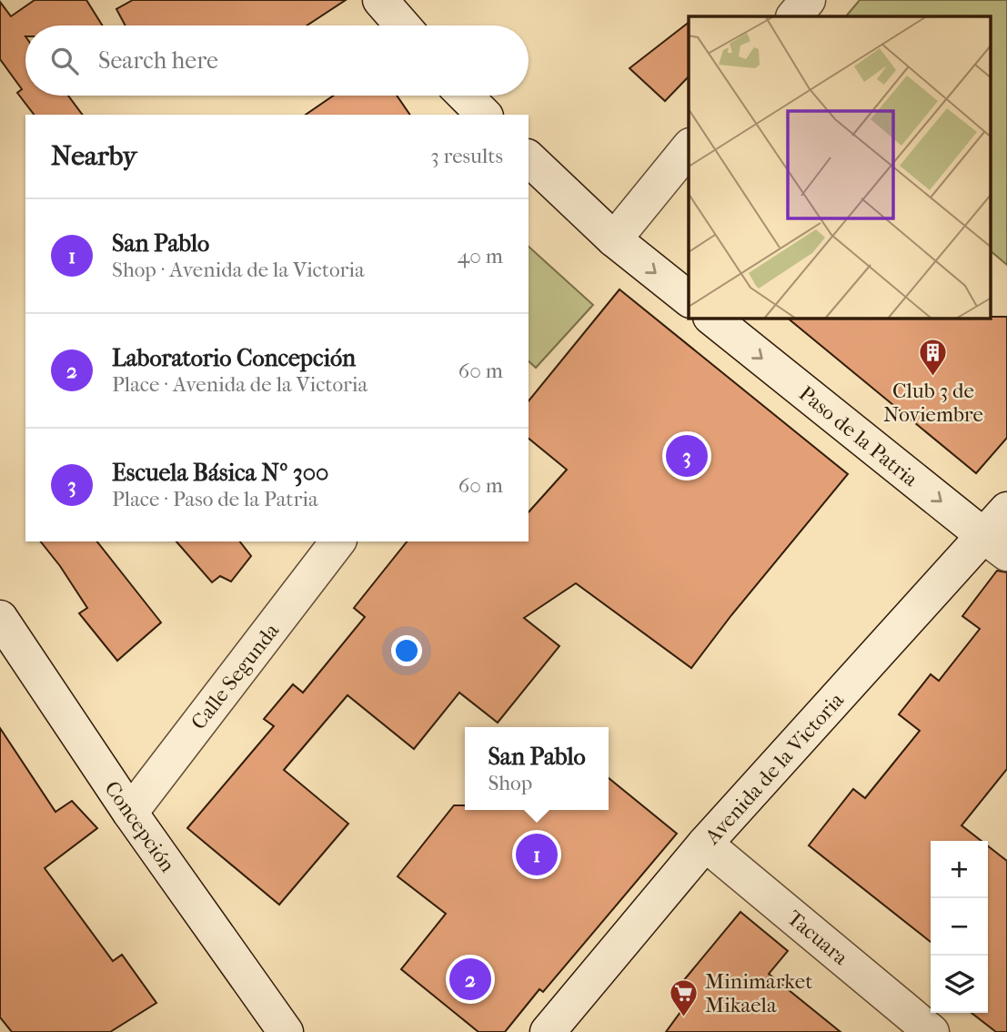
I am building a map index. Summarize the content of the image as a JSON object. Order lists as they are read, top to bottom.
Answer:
{
  "streets": {
    "street": [
      "Paso de la Patria",
      "Calle Segunda",
      "Avenida de la Victoria",
      "Concepción",
      "Tacuara"
    ]
  },
  "crossings": [
    ["Paso de la Patria", "Avenida de la Victoria"],
    ["Calle Segunda", "Concepción"],
    ["Avenida de la Victoria", "Tacuara"]
  ],
  "one_way": ["Paso de la Patria"],
  "places": {
    "building": ["Club 3 de Noviembre"],
    "supermarket": ["Minimarket Mikaela"]
  },
  "page": {
    "search": "Search here",
    "heading": ["Nearby", "3 results"],
    "list": [
      {
        "mark": "1",
        "name": "San Pablo",
        "note": "Shop · Avenida de la Victoria",
        "value": "40 m"
      },
      {
        "mark": "2",
        "name": "Laboratorio Concepción",
        "note": "Place · Avenida de la Victoria",
        "value": "60 m"
      },
      {
        "mark": "3",
        "name": "Escuela Básica Nº 300",
        "note": "Place · Paso de la Patria",
        "value": "60 m"
      }
    ],
    "pins": ["3", "1", "2"],
    "popup": ["San Pablo", "Shop"],
    "map_buttons": ["+", "−"]
  }
}
